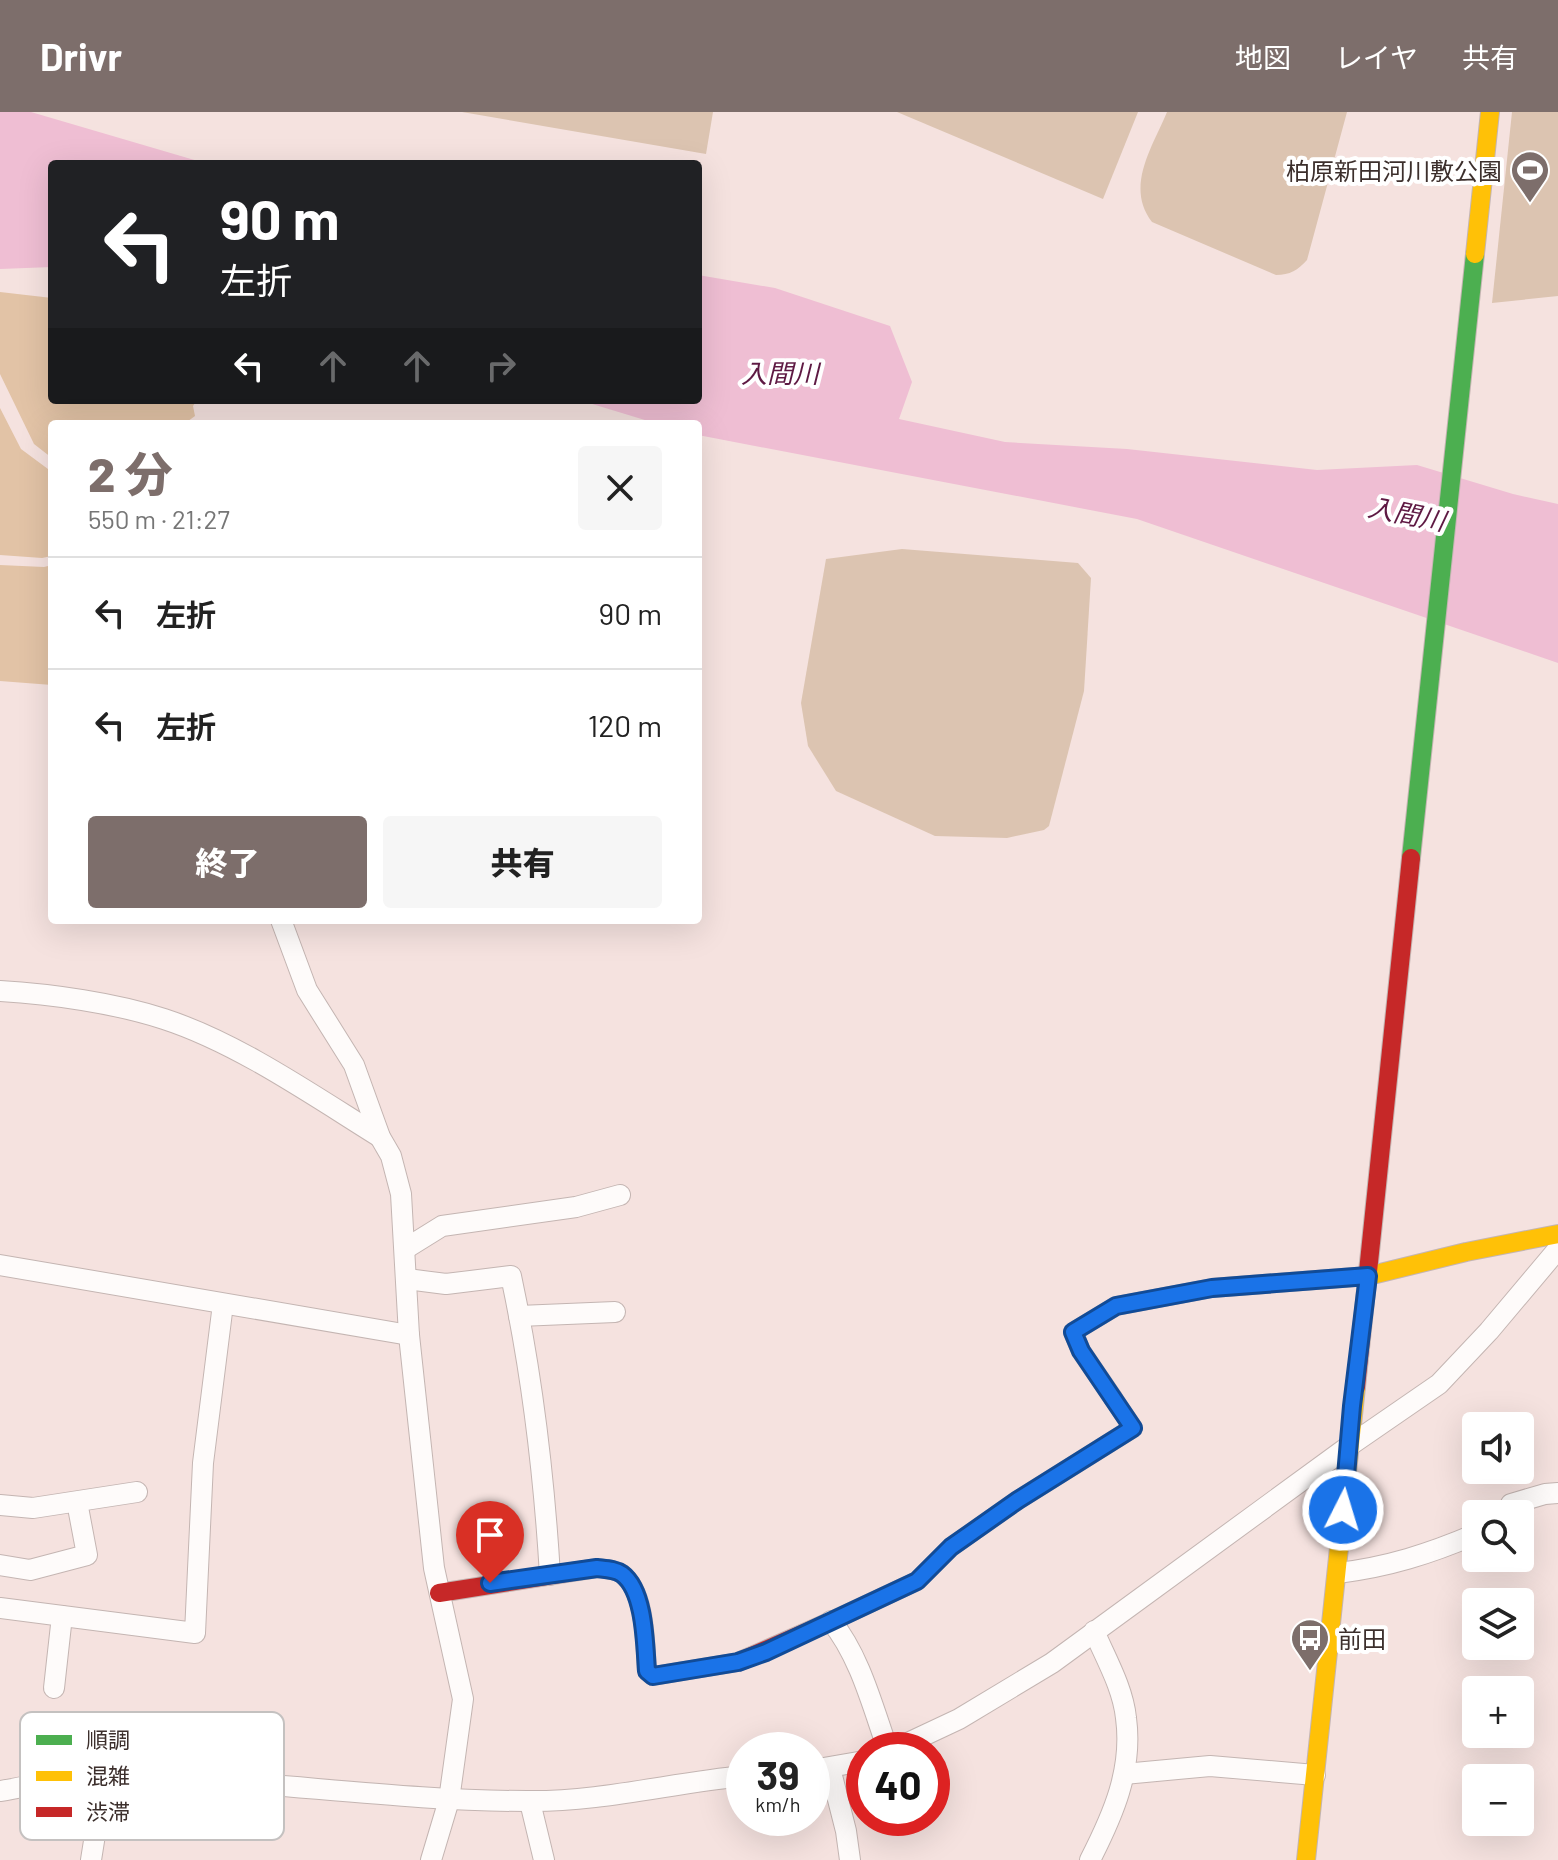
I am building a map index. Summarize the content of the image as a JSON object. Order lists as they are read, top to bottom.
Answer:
{
  "water": ["入間川"],
  "places": {
    "sports": ["柏原新田河川敷公園"],
    "bus stop": ["前田"]
  },
  "legend": ["順調", "混雑", "渋滞"],
  "page": {
    "header": "Drivr",
    "nav": ["地図", "レイヤ", "共有"],
    "turn": ["90 m", "左折"],
    "heading": ["2 分", "550 m · 21:27"],
    "list": [
      {
        "name": "左折",
        "value": "90 m"
      },
      {
        "name": "左折",
        "value": "120 m"
      }
    ],
    "buttons": ["終了", "共有"],
    "map_buttons": ["+", "−"],
    "speed": "39 km/h",
    "limit": "40"
  }
}
